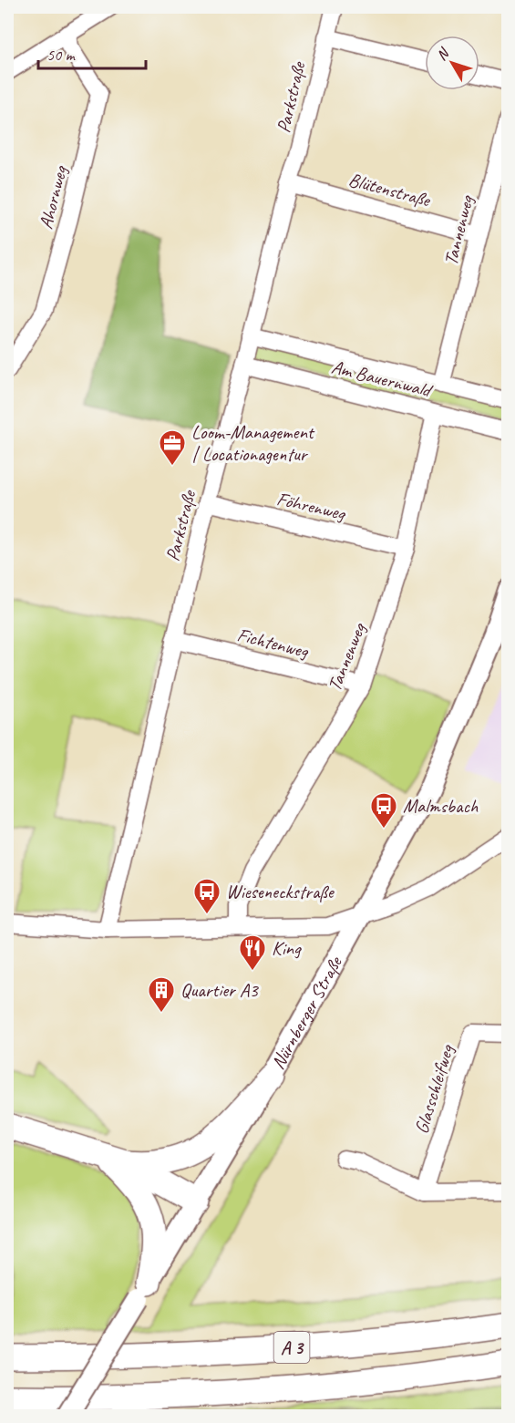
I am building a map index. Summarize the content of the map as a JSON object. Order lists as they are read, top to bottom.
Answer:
{
  "streets": {
    "highway": ["A 3"],
    "main road": ["Nürnberger Straße"],
    "street": [
      "Parkstraße",
      "Blütenstraße",
      "Ahornweg",
      "Tannenweg",
      "Am Bauernwald",
      "Föhrenweg",
      "Fichtenweg",
      "Glasschleifweg"
    ]
  },
  "crossings": [
    ["Parkstraße", "Blütenstraße"],
    ["Parkstraße", "Am Bauernwald"],
    ["Parkstraße", "Föhrenweg"],
    ["Parkstraße", "Fichtenweg"],
    ["Blütenstraße", "Tannenweg"],
    ["Tannenweg", "Am Bauernwald"],
    ["Tannenweg", "Föhrenweg"],
    ["Tannenweg", "Fichtenweg"]
  ],
  "places": {
    "office": ["Loom-Management | Locationagentur"],
    "bus stop": ["Malmsbach", "Wieseneckstraße"],
    "restaurant": ["King"],
    "building": ["Quartier A3"]
  },
  "scale_bar": "50 m",
  "north": "top left"
}
